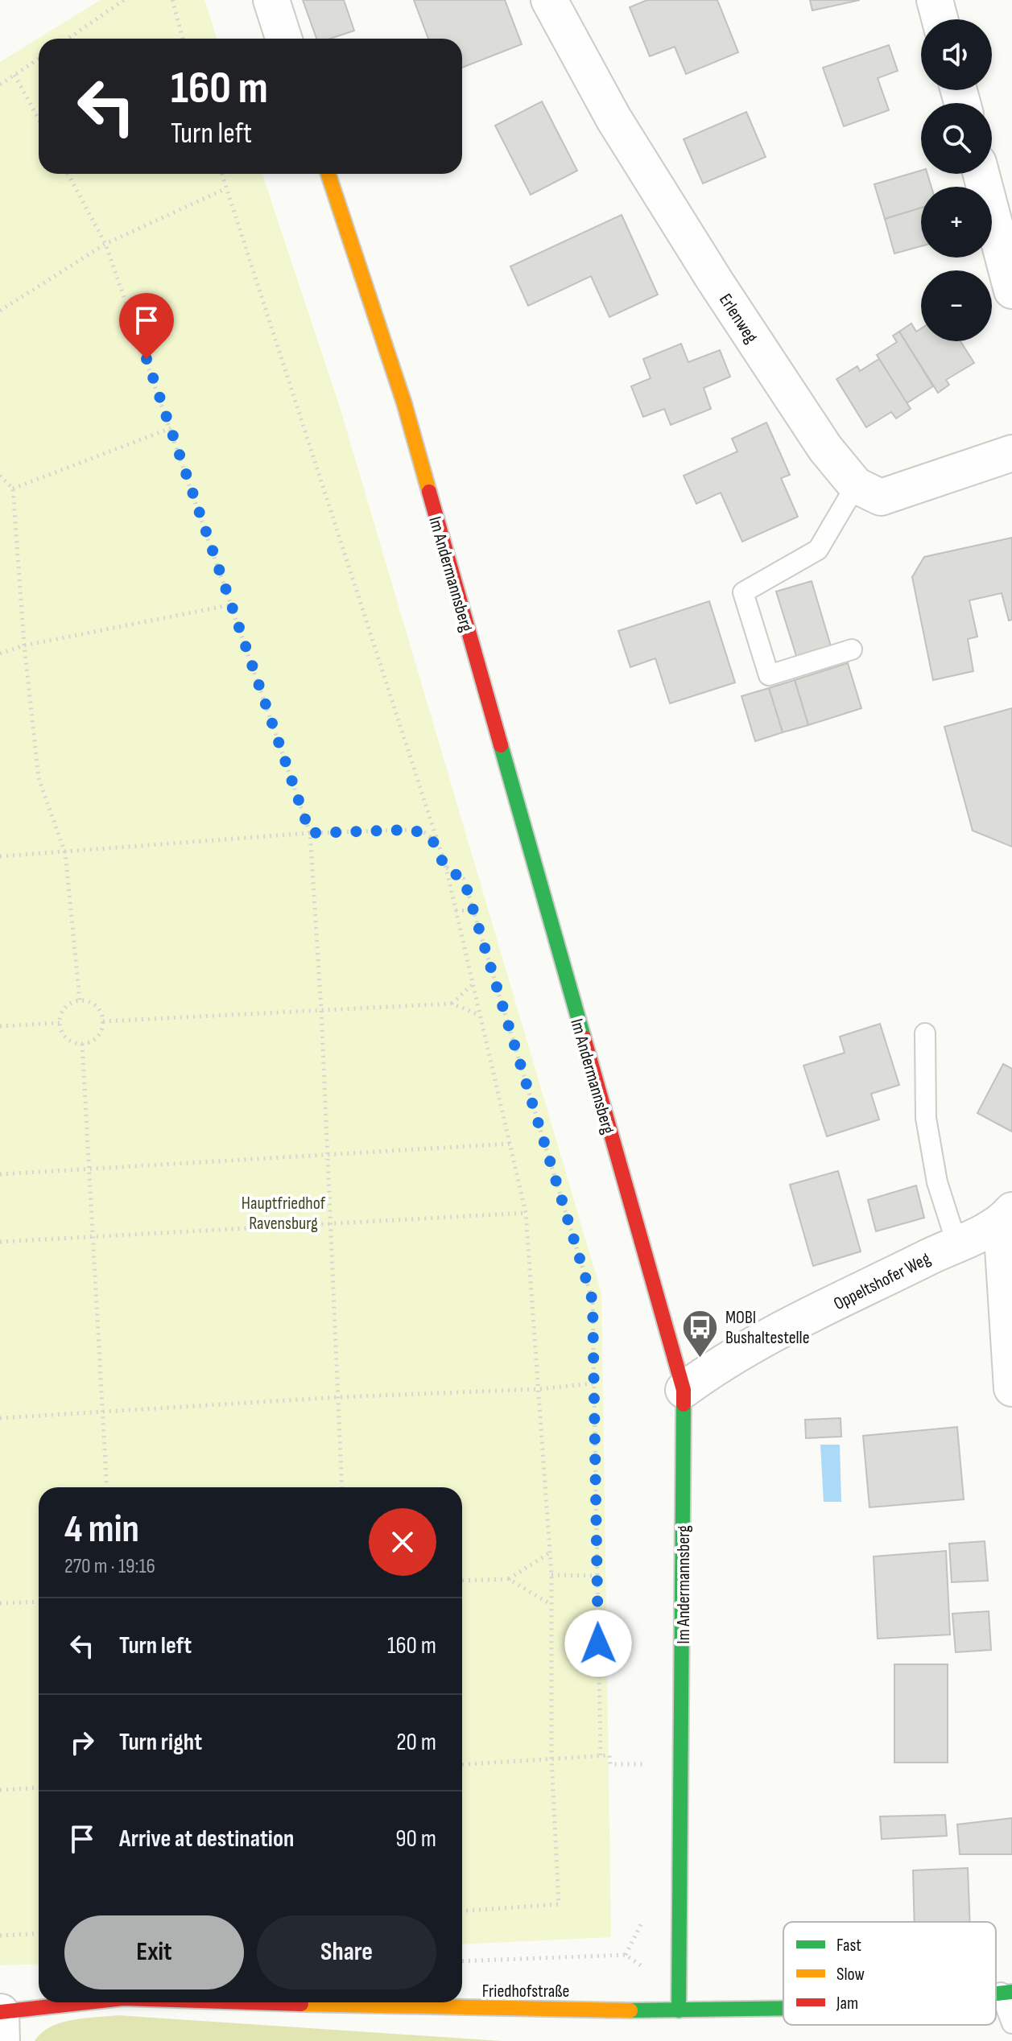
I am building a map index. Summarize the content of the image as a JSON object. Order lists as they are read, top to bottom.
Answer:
{
  "streets": {
    "street": [
      "Erlenweg",
      "Im Andermannsberg",
      "Oppeltshofer Weg",
      "Friedhofstraße"
    ]
  },
  "crossings": [
    ["Im Andermannsberg", "Oppeltshofer Weg"],
    ["Im Andermannsberg", "Friedhofstraße"]
  ],
  "parks": ["Hauptfriedhof Ravensburg"],
  "places": {
    "bus stop": ["MOBI Bushaltestelle"]
  },
  "legend": ["Fast", "Slow", "Jam"],
  "page": {
    "map_buttons": ["+", "−"],
    "turn": ["160 m", "Turn left"],
    "heading": ["4 min", "270 m · 19:16"],
    "list": [
      {
        "name": "Turn left",
        "value": "160 m"
      },
      {
        "name": "Turn right",
        "value": "20 m"
      },
      {
        "name": "Arrive at destination",
        "value": "90 m"
      }
    ],
    "buttons": ["Exit", "Share"]
  }
}
